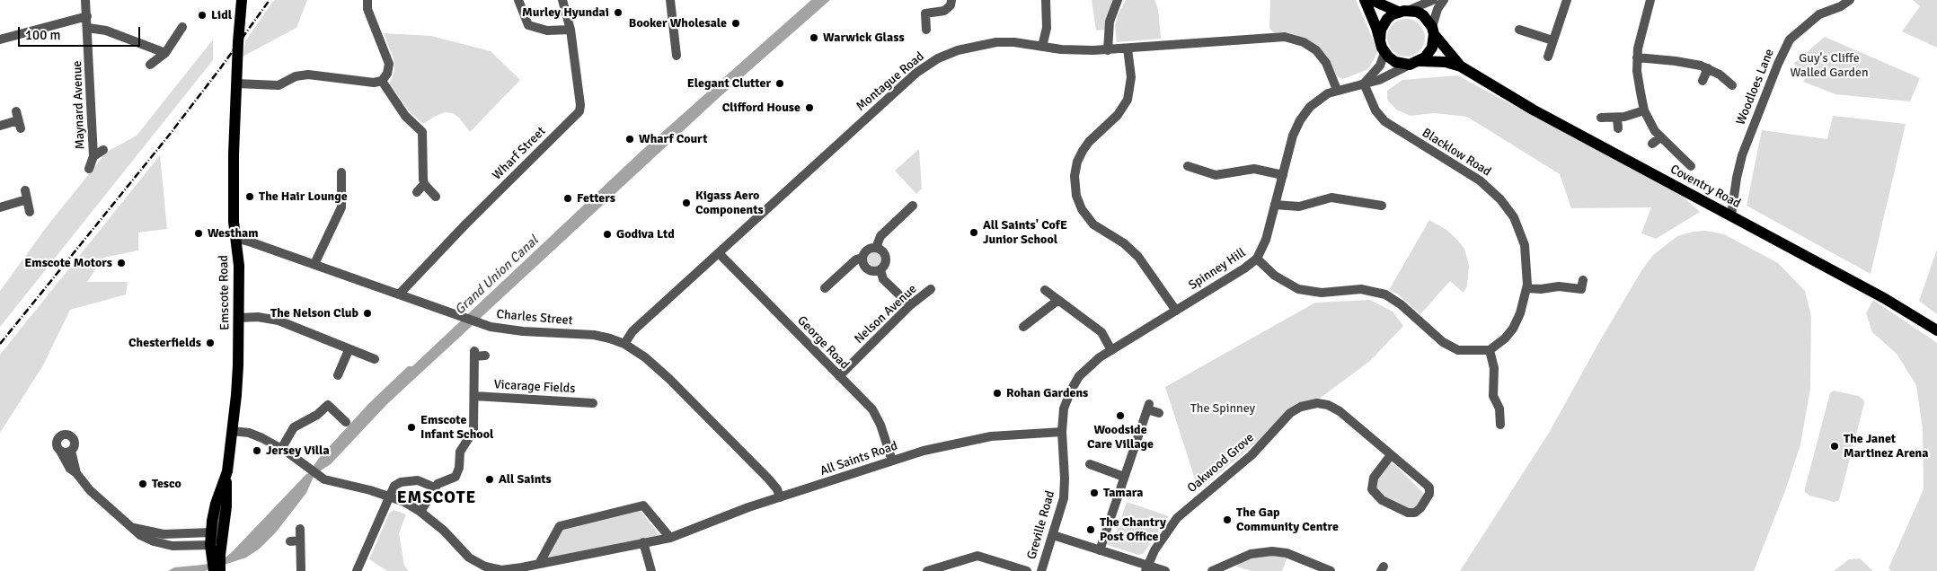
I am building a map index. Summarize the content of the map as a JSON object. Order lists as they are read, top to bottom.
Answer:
{
  "streets": {
    "main road": ["Coventry Road", "Emscote Road"],
    "street": [
      "Montague Road",
      "Woodloes Lane",
      "Maynard Avenue",
      "Blacklow Road",
      "Wharf Street",
      "Spinney Hill",
      "Nelson Avenue",
      "Charles Street",
      "George Road",
      "Vicarage Fields",
      "All Saints Road",
      "Oakwood Grove",
      "Greville Road"
    ]
  },
  "crossings": [
    ["Montague Road", "Spinney Hill"],
    ["Montague Road", "Charles Street"],
    ["Montague Road", "George Road"],
    ["Woodloes Lane", "Coventry Road"],
    ["Blacklow Road", "Spinney Hill"],
    ["Wharf Street", "Charles Street"],
    ["Coventry Road", "Spinney Hill"],
    ["Spinney Hill", "All Saints Road"],
    ["Spinney Hill", "Greville Road"],
    ["Emscote Road", "Charles Street"],
    ["Emscote Road", "All Saints Road"],
    ["Nelson Avenue", "George Road"],
    ["Charles Street", "All Saints Road"],
    ["George Road", "All Saints Road"],
    ["All Saints Road", "Greville Road"]
  ],
  "districts": ["EMSCOTE"],
  "water": ["Grand Union Canal"],
  "parks": ["Guy's Cliffe Walled Garden", "The Spinney"],
  "places": [
    "Murley Hyundai",
    "Lidl",
    "Booker Wholesale",
    "Warwick Glass",
    "Elegant Clutter",
    "Clifford House",
    "Wharf Court",
    "The Hair Lounge",
    "Fetters",
    "Kigass Aero Components",
    "All Saints' CofE Junior School",
    "Westham",
    "Godiva Ltd",
    "Emscote Motors",
    "The Nelson Club",
    "Chesterfields",
    "Rohan Gardens",
    "Woodside Care Village",
    "Emscote Infant School",
    "The Janet Martinez Arena",
    "Jersey Villa",
    "All Saints",
    "Tesco",
    "Tamara",
    "The Gap Community Centre",
    "The Chantry Post Office"
  ],
  "scale_bar": "100 m"
}
